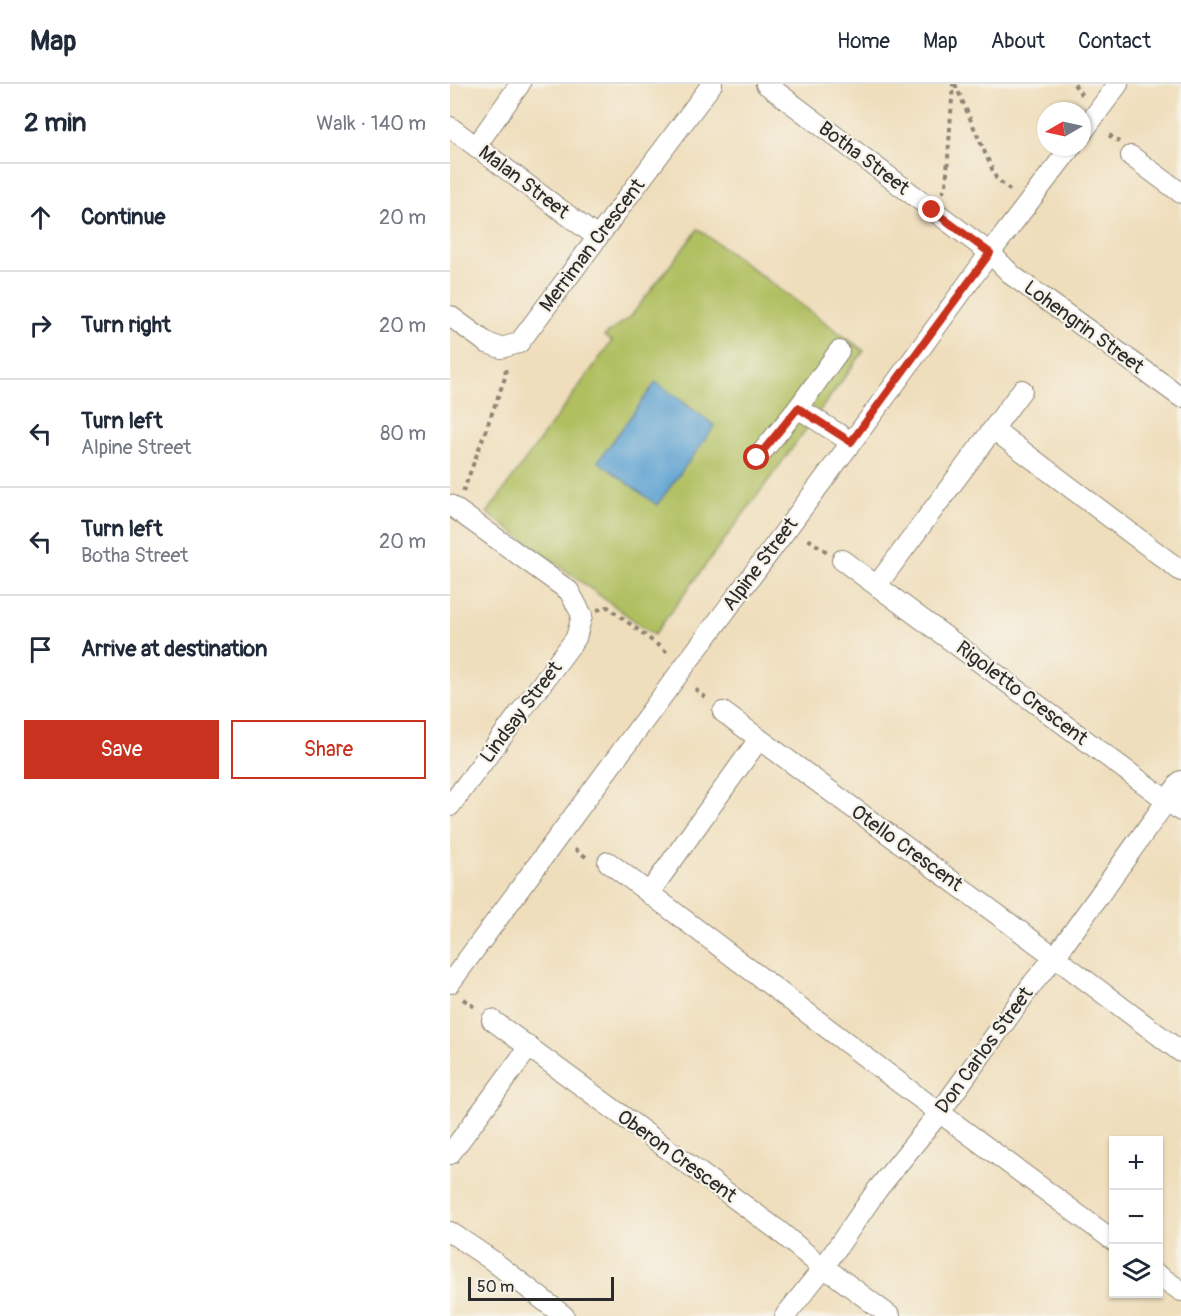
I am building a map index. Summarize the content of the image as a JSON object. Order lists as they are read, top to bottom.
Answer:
{
  "streets": {
    "street": [
      "Botha Street",
      "Malan Street",
      "Merriman Crescent",
      "Lohengrin Street",
      "Alpine Street",
      "Rigoletto Crescent",
      "Lindsay Street",
      "Otello Crescent",
      "Don Carlos Street",
      "Oberon Crescent"
    ]
  },
  "crossings": [
    ["Botha Street", "Lohengrin Street"],
    ["Botha Street", "Alpine Street"],
    ["Malan Street", "Merriman Crescent"],
    ["Lohengrin Street", "Alpine Street"],
    ["Rigoletto Crescent", "Don Carlos Street"],
    ["Otello Crescent", "Don Carlos Street"],
    ["Don Carlos Street", "Oberon Crescent"]
  ],
  "scale_bar": "50 m",
  "north": "left",
  "page": {
    "header": "Map",
    "nav": [
      "Home",
      "Map",
      "About",
      "Contact"
    ],
    "heading": ["2 min", "Walk · 140 m"],
    "list": [
      ["Continue", "20 m"],
      ["Turn right", "20 m"],
      ["Turn left", "Alpine Street", "80 m"],
      ["Turn left", "Botha Street", "20 m"],
      "Arrive at destination"
    ],
    "buttons": ["Save", "Share"],
    "map_buttons": ["+", "−"],
    "scale": "50 m"
  }
}
